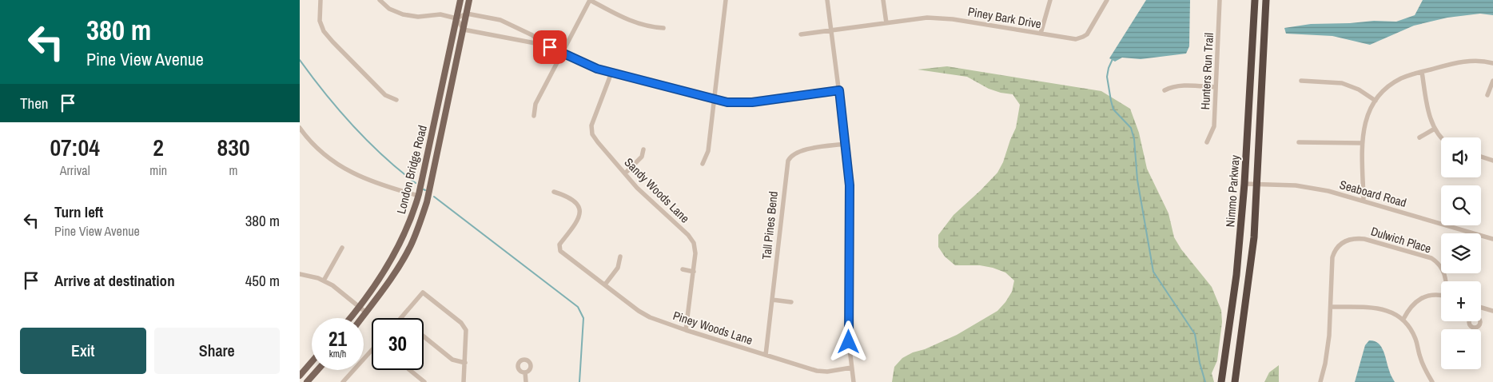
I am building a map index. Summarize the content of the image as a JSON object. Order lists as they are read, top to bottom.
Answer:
{
  "streets": {
    "highway": ["Nimmo Parkway"],
    "main road": ["London Bridge Road"],
    "street": [
      "Piney Bark Drive",
      "Hunters Run Trail",
      "Sandy Woods Lane",
      "Seaboard Road",
      "Tall Pines Bend",
      "Dulwich Place",
      "Piney Woods Lane"
    ]
  },
  "crossings": [
    ["Sandy Woods Lane", "Piney Woods Lane"],
    ["Nimmo Parkway", "Seaboard Road"],
    ["Tall Pines Bend", "Piney Woods Lane"]
  ],
  "page": {
    "turn": ["380 m", "Pine View Avenue"],
    "then": "Then",
    "eta": [
      "07:04",
      "Arrival",
      "2",
      "min",
      "830",
      "m"
    ],
    "map_buttons": ["+", "−"],
    "list": [
      {
        "name": "Turn left",
        "note": "Pine View Avenue",
        "value": "380 m"
      },
      {
        "name": "Arrive at destination",
        "value": "450 m"
      }
    ],
    "speed": "21 km/h",
    "limit": "30",
    "buttons": ["Exit", "Share"]
  }
}
